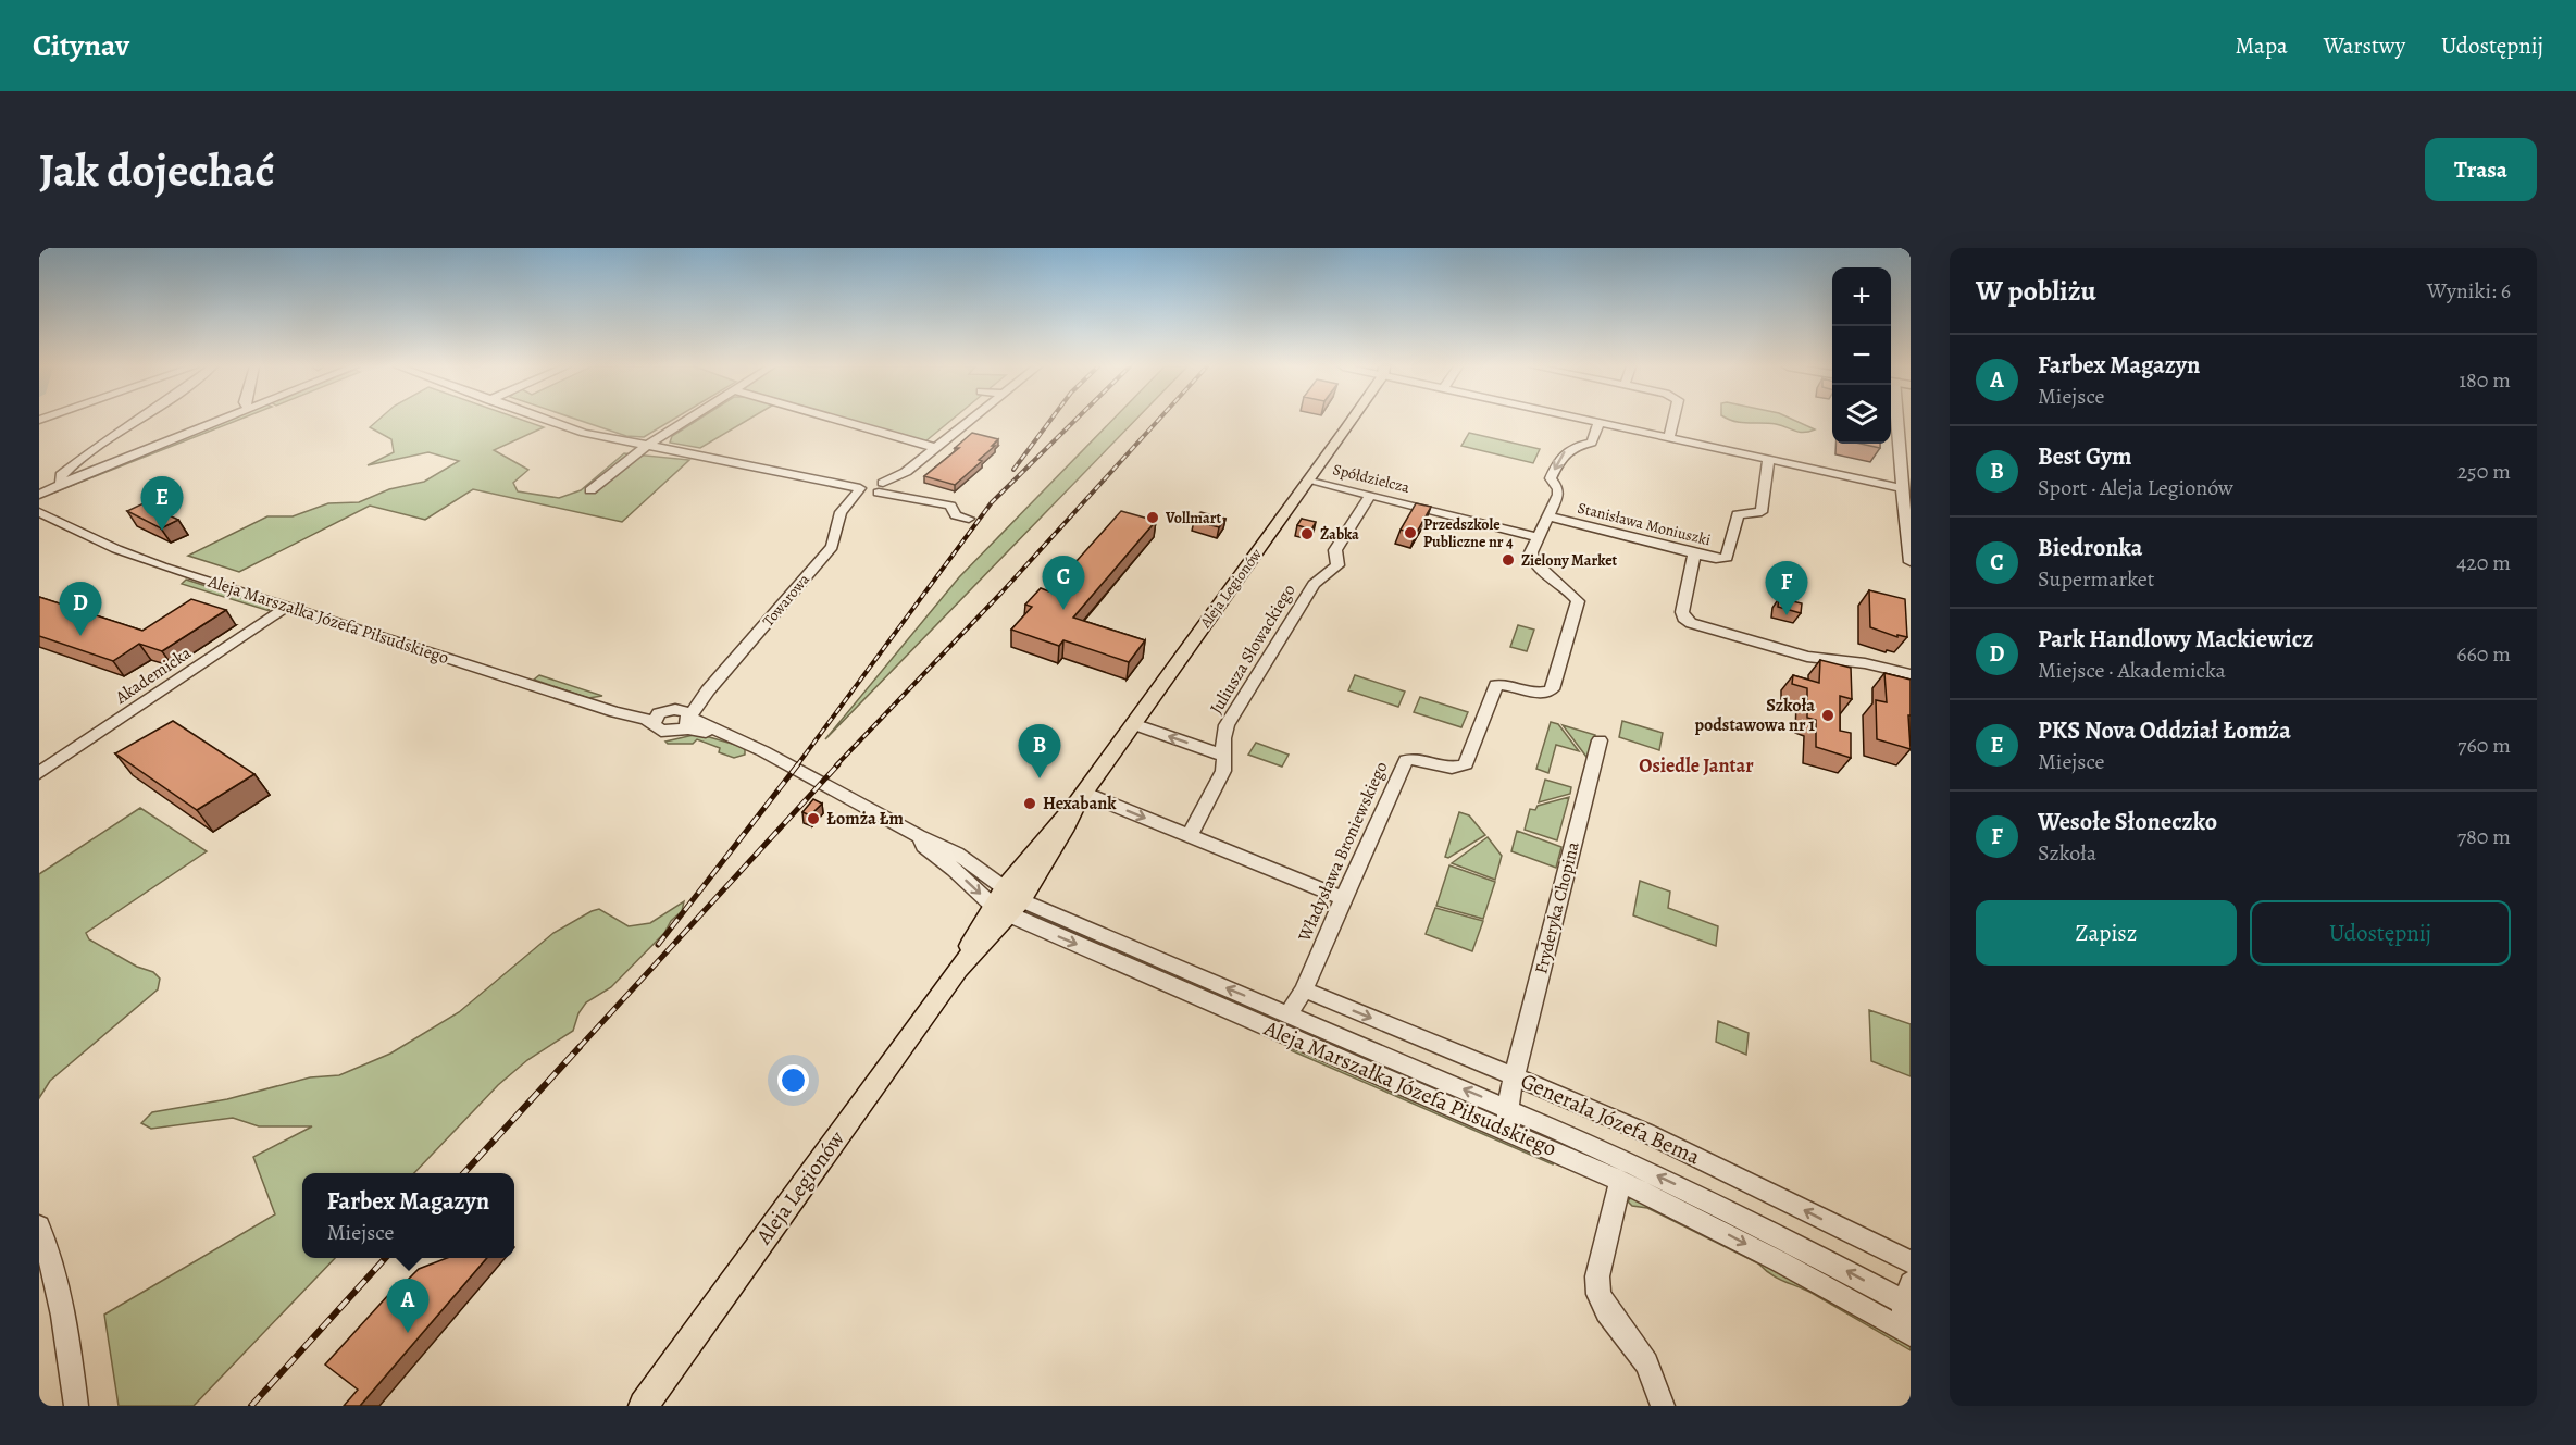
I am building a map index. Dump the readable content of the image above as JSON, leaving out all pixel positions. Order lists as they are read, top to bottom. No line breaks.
{"streets":{"main road":["Aleja Legionów"],"street":["Spółdzielcza","Stanisława Moniuszki","Towarowa","Aleja Marszałka Józefa Piłsudskiego","Juliusza Słowackiego","Akademicka","Władysława Broniewskiego","Fryderyka Chopina","Generała Józefa Bema"]},"crossings":[["Spółdzielcza","Aleja Legionów"],["Spółdzielcza","Juliusza Słowackiego"],["Spółdzielcza","Władysława Broniewskiego"],["Stanisława Moniuszki","Władysława Broniewskiego"],["Aleja Legionów","Aleja Marszałka Józefa Piłsudskiego"],["Towarowa","Aleja Marszałka Józefa Piłsudskiego"],["Aleja Marszałka Józefa Piłsudskiego","Akademicka"],["Aleja Marszałka Józefa Piłsudskiego","Władysława Broniewskiego"],["Aleja Marszałka Józefa Piłsudskiego","Fryderyka Chopina"],["Władysława Broniewskiego","Generała Józefa Bema"],["Fryderyka Chopina","Generała Józefa Bema"]],"districts":["Osiedle Jantar"],"places":["Vollmart","Przedszkole Publiczne nr 4","Żabka","Zielony Market","Szkoła podstawowa nr 1","Hexabank","Łomża Łm"],"page":{"header":"Citynav","nav":["Mapa","Warstwy","Udostępnij"],"buttons":["Trasa",["Zapisz","Udostępnij"]],"title":"Jak dojechać","heading":["W pobliżu","Wyniki: 6"],"map_buttons":["+","−"],"list":[{"mark":"A","name":"Farbex Magazyn","note":"Miejsce","value":"180 m"},{"mark":"B","name":"Best Gym","note":"Sport · Aleja Legionów","value":"250 m"},{"mark":"C","name":"Biedronka","note":"Supermarket","value":"420 m"},{"mark":"D","name":"Park Handlowy Mackiewicz","note":"Miejsce · Akademicka","value":"660 m"},{"mark":"E","name":"PKS Nova Oddział Łomża","note":"Miejsce","value":"760 m"},{"mark":"F","name":"Wesołe Słoneczko","note":"Szkoła","value":"780 m"}],"pins":["E","C","F","D","B","A"],"popup":["Farbex Magazyn","Miejsce"]}}
